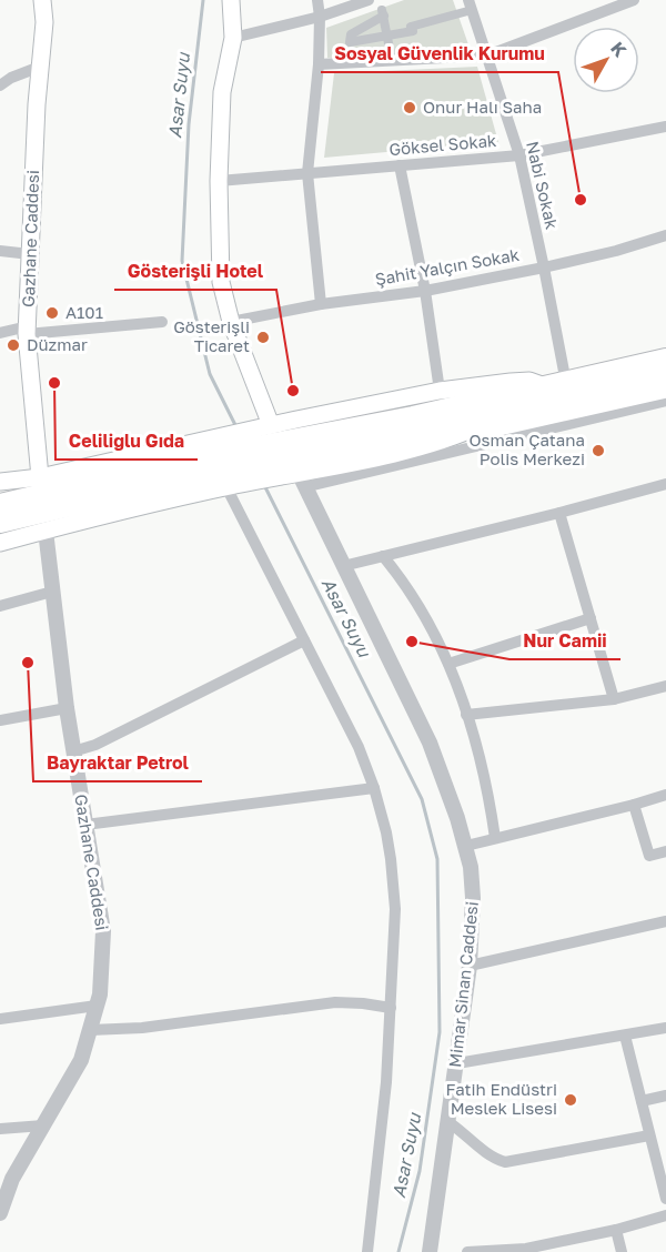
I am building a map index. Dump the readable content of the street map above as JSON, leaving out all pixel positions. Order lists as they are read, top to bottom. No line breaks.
{"streets":{"main road":["Gazhane Caddesi","Mimar Sinan Caddesi"],"street":["Göksel Sokak","Nabi Sokak","Şahit Yalçın Sokak"]},"crossings":[["Göksel Sokak","Nabi Sokak"],["Göksel Sokak","Mimar Sinan Caddesi"],["Nabi Sokak","Şahit Yalçın Sokak"],["Şahit Yalçın Sokak","Mimar Sinan Caddesi"]],"water":["Asar Suyu"],"places":["Onur Halı Saha","Sosyal Güvenlik Kurumu","A101","Gösterişli Ticaret","Düzmar","Celiliglu Gıda","Gösterişli Hotel","Osman Çatana Polis Merkezi","Nur Camii","Bayraktar Petrol","Fatih Endüstri Meslek Lisesi"],"north":"top right"}
